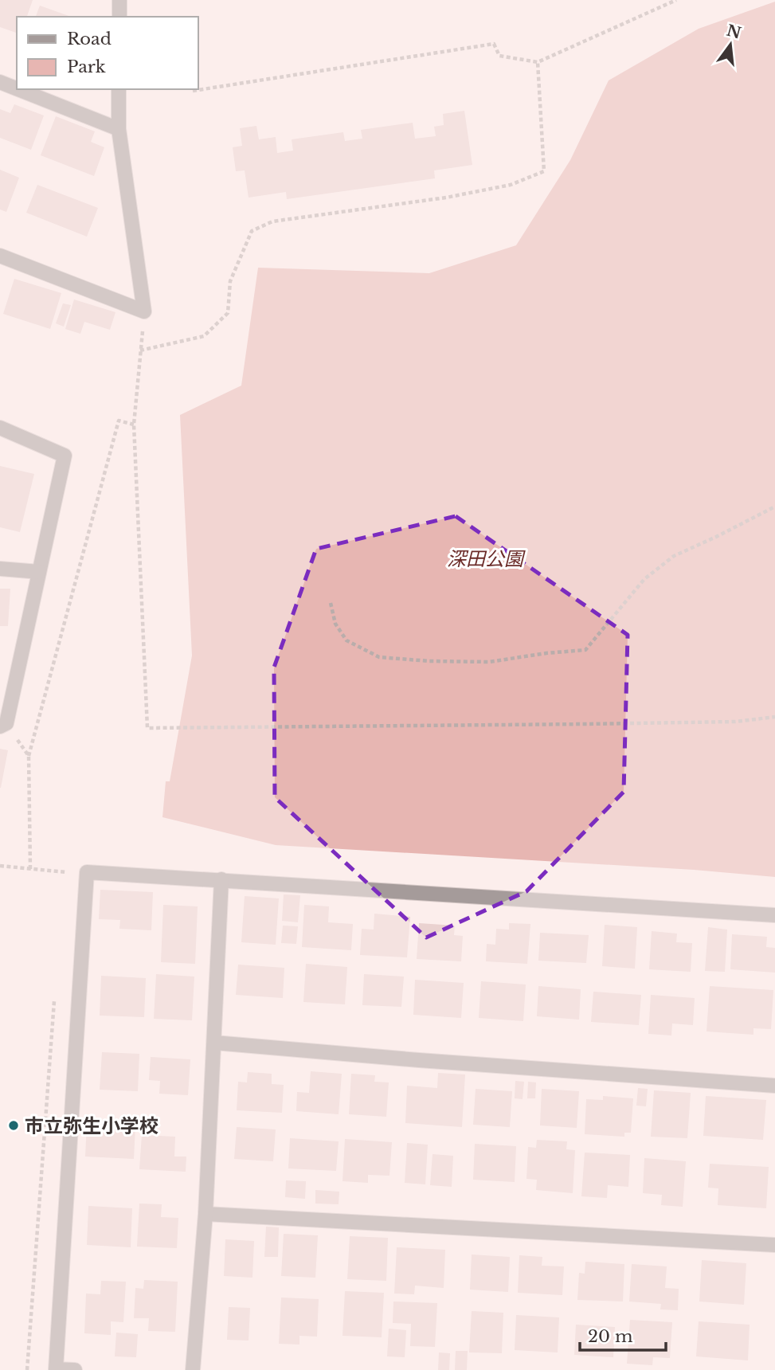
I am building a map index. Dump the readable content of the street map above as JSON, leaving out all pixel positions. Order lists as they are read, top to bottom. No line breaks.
{"parks":["深田公園"],"places":["市立弥生小学校"],"legend":["Road","Park"],"scale_bar":"20 m","north":"top"}
